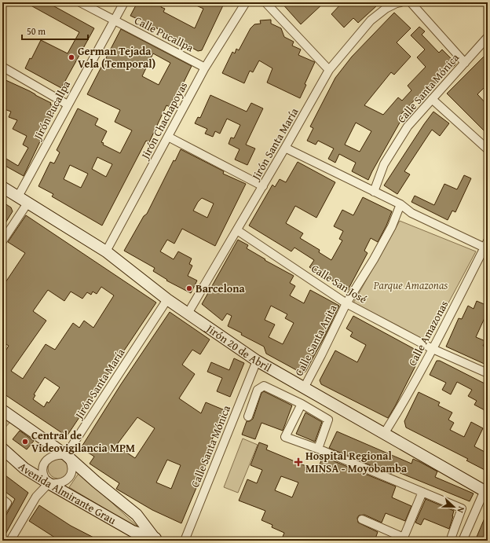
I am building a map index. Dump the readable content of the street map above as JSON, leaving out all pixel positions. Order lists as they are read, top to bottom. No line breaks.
{"streets":{"main road":["Jirón 20 de Abril","Avenida Almirante Grau"],"street":["Calle Pucallpa","Calle Santa Mónica","Jirón Pucallpa","Jirón Chachapoyas","Jirón Santa María","Calle San José","Calle Amazonas","Calle Santa Anita"]},"crossings":[["Calle Pucallpa","Jirón Pucallpa"],["Calle Pucallpa","Jirón Chachapoyas"],["Calle Santa Mónica","Jirón 20 de Abril"],["Jirón Pucallpa","Jirón 20 de Abril"],["Jirón Chachapoyas","Jirón 20 de Abril"],["Jirón Santa María","Calle San José"],["Jirón Santa María","Jirón 20 de Abril"],["Jirón Santa María","Avenida Almirante Grau"],["Calle San José","Calle Amazonas"],["Calle San José","Calle Santa Anita"],["Calle Amazonas","Jirón 20 de Abril"],["Calle Santa Anita","Jirón 20 de Abril"]],"parks":["Parque Amazonas"],"places":{"other":["German Tejada Vela (Temporal)","Barcelona","Central de Videovigilancia MPM"],"health":["Hospital Regional MINSA - Moyobamba"]},"scale_bar":"50 m","north":"right"}
